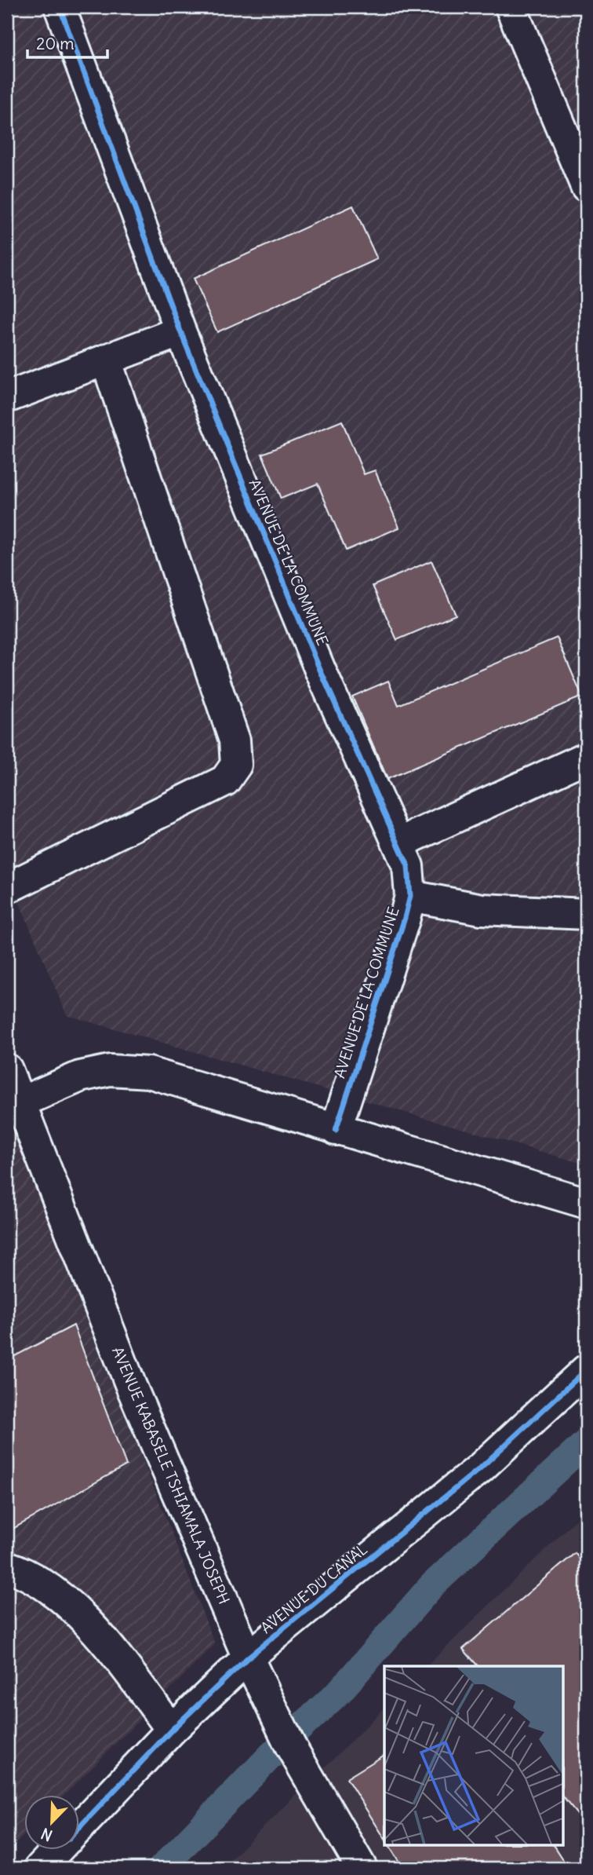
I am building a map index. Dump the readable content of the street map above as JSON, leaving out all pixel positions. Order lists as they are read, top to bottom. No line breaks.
{"streets":{"street":["AVENUE DE LA COMMUNE","AVENUE KABASELE TSHIAMALA JOSEPH","AVENUE DU CANAL"]},"crossings":[["AVENUE KABASELE TSHIAMALA JOSEPH","AVENUE DU CANAL"]],"scale_bar":"20 m","north":"bottom left"}
